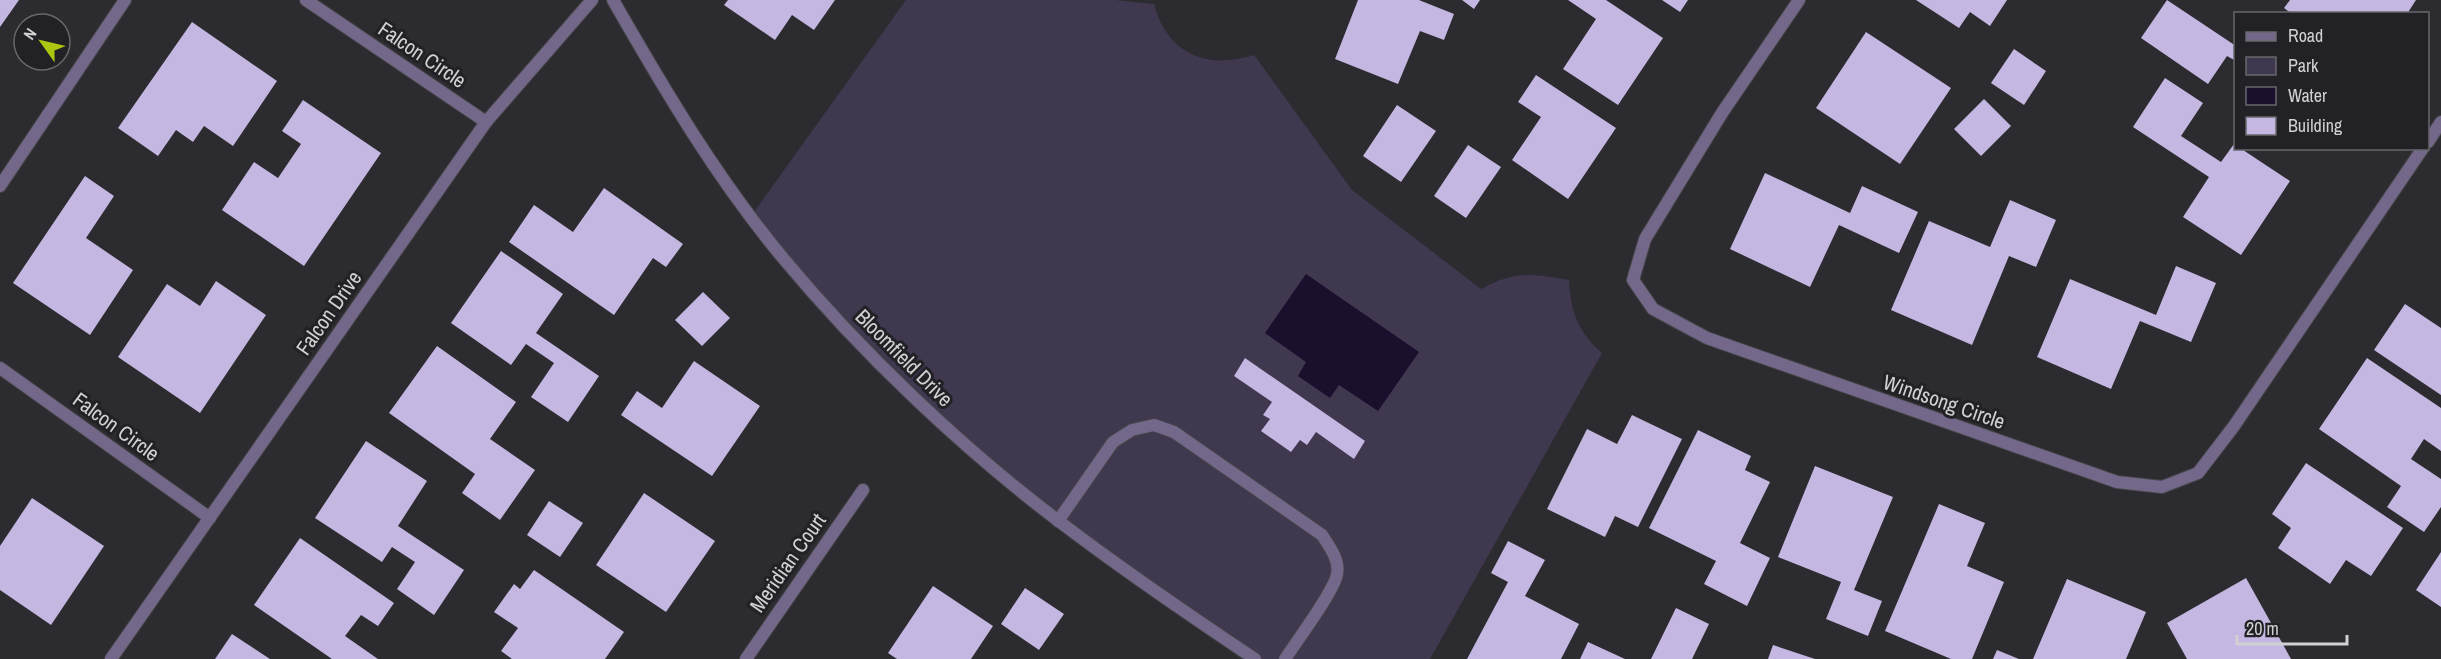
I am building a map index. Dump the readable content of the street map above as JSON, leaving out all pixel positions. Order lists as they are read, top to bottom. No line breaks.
{"streets":{"street":["Falcon Circle","Falcon Drive","Bloomfield Drive","Windsong Circle","Meridian Court"]},"crossings":[["Falcon Circle","Falcon Drive"]],"legend":["Road","Park","Water","Building"],"scale_bar":"20 m","north":"top left"}
